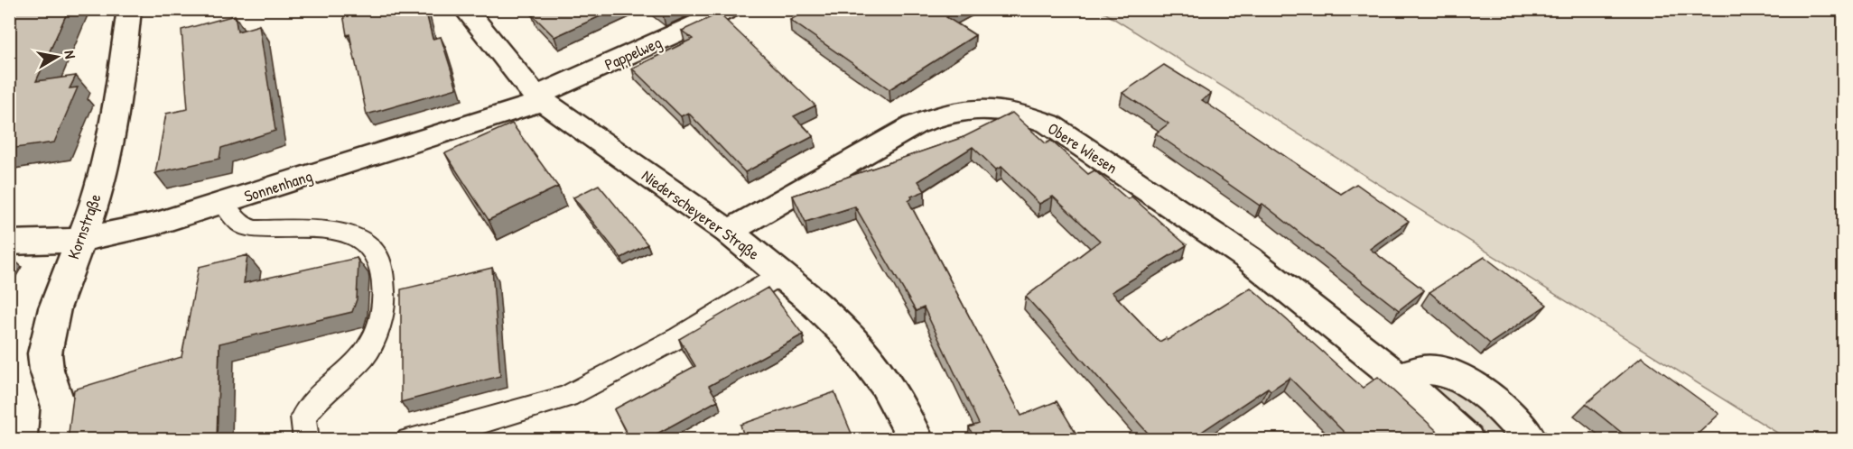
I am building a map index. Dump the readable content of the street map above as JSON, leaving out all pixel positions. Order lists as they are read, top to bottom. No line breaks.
{"streets":{"street":["Pappelweg","Obere Wiesen","Sonnenhang","Niederscheyerer Straße","Kornstraße"]},"crossings":[["Pappelweg","Sonnenhang"],["Pappelweg","Niederscheyerer Straße"],["Obere Wiesen","Niederscheyerer Straße"],["Sonnenhang","Niederscheyerer Straße"],["Sonnenhang","Kornstraße"]],"north":"right"}
